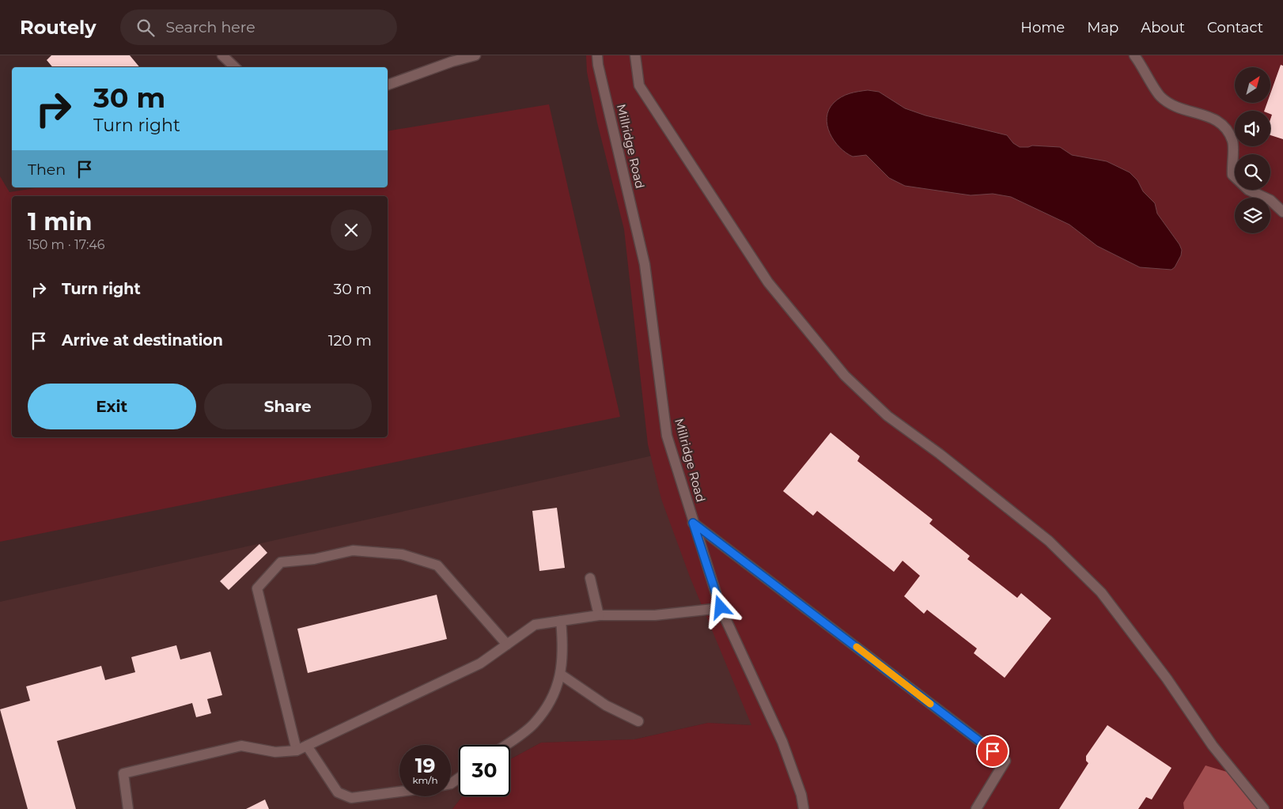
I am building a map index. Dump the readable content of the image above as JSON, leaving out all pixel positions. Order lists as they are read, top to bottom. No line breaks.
{"streets":{"street":["Millridge Road"]},"north":"top right","page":{"header":"Routely","search":"Search here","nav":["Home","Map","About","Contact"],"turn":["30 m","Turn right"],"then":"Then","heading":["1 min","150 m · 17:46"],"list":[{"name":"Turn right","value":"30 m"},{"name":"Arrive at destination","value":"120 m"}],"buttons":["Exit","Share"],"speed":"19 km/h","limit":"30"}}
